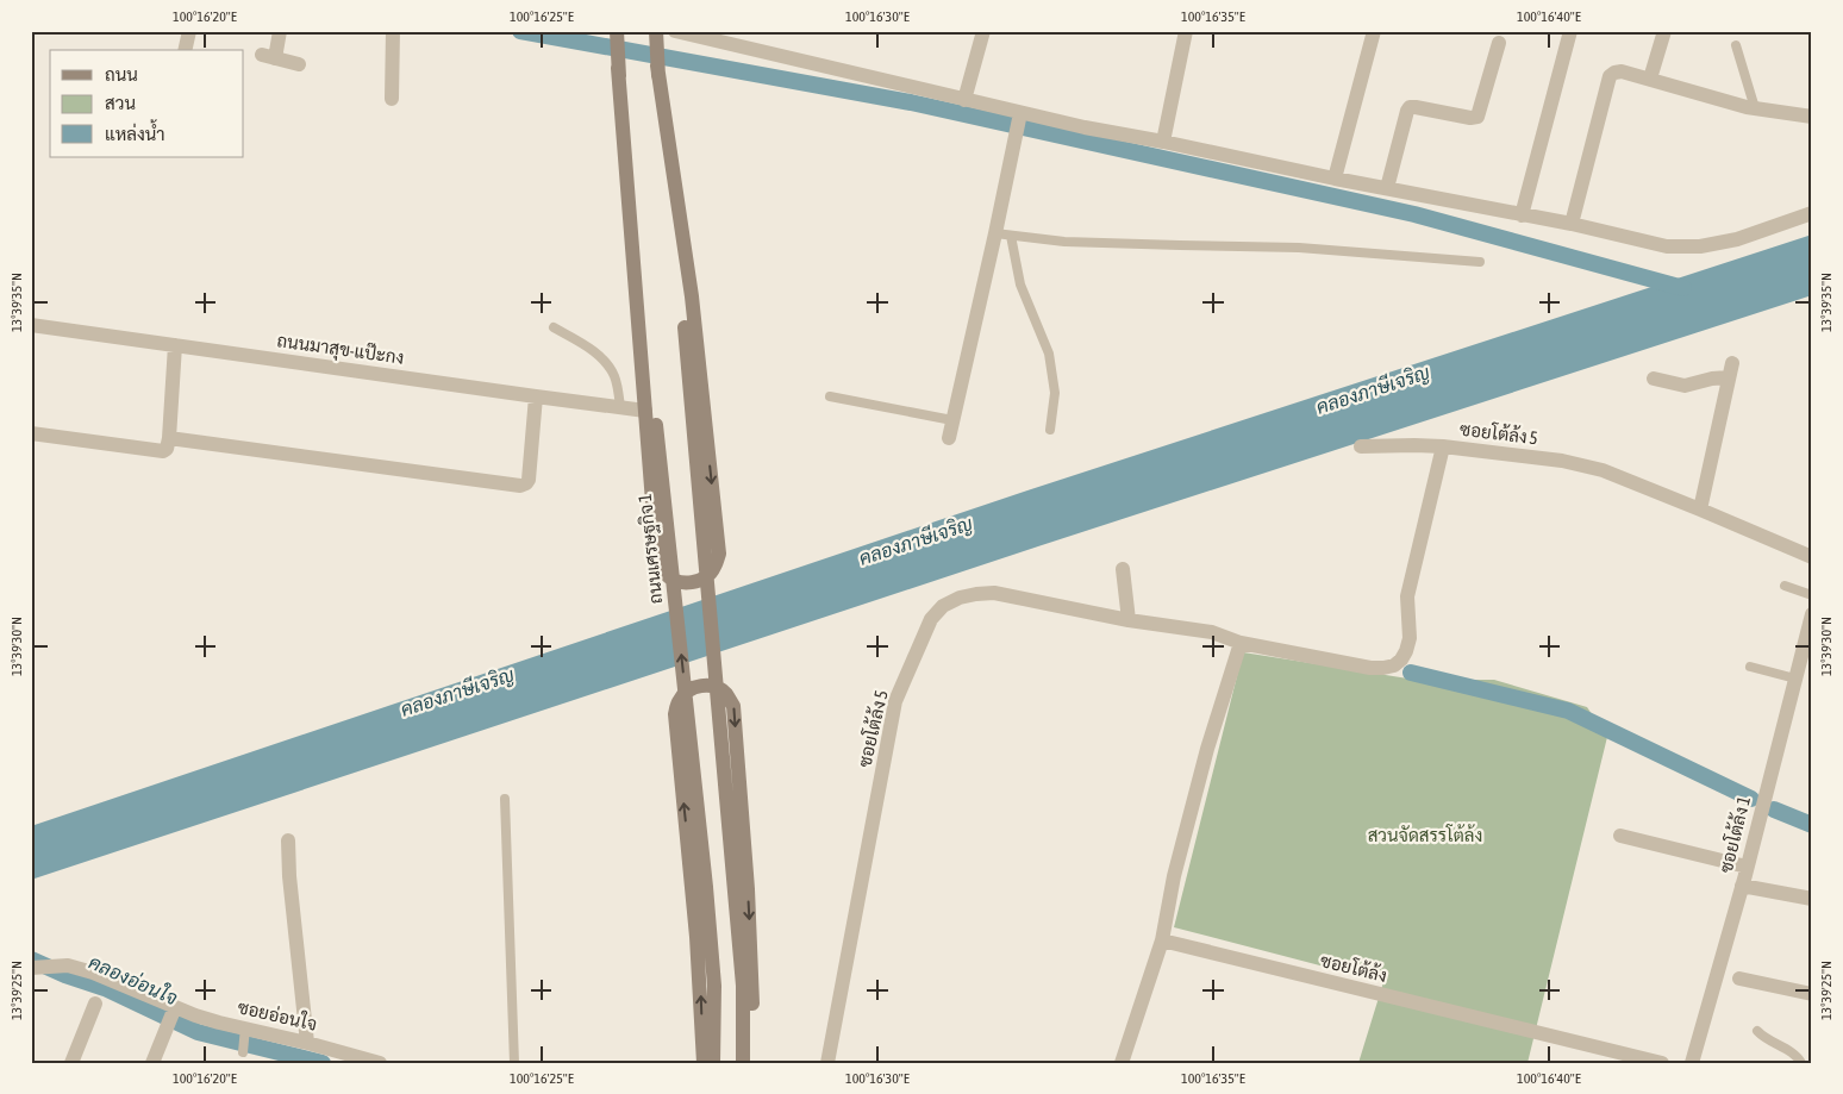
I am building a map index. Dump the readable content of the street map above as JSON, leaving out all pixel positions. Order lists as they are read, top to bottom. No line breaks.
{"streets":{"main road":["ถนนเศรษฐกิจ 1"],"street":["ถนนมาสุข-แป๊ะกง","ซอยโต้ล้ง 5","ซอยโต้ล้ง 1","ซอยโต้ล้ง","ซอยอ่อนใจ"]},"water":["คลองภาษีเจริญ","คลองอ่อนใจ"],"parks":["สวนจัดสรรโต้ล้ง"],"legend":["ถนน","สวน","แหล่งน้ำ"],"coordinates":["100°16'20\"E","100°16'25\"E","100°16'30\"E","100°16'35\"E","100°16'40\"E","13°39'35\"N","13°39'30\"N","13°39'25\"N"]}
